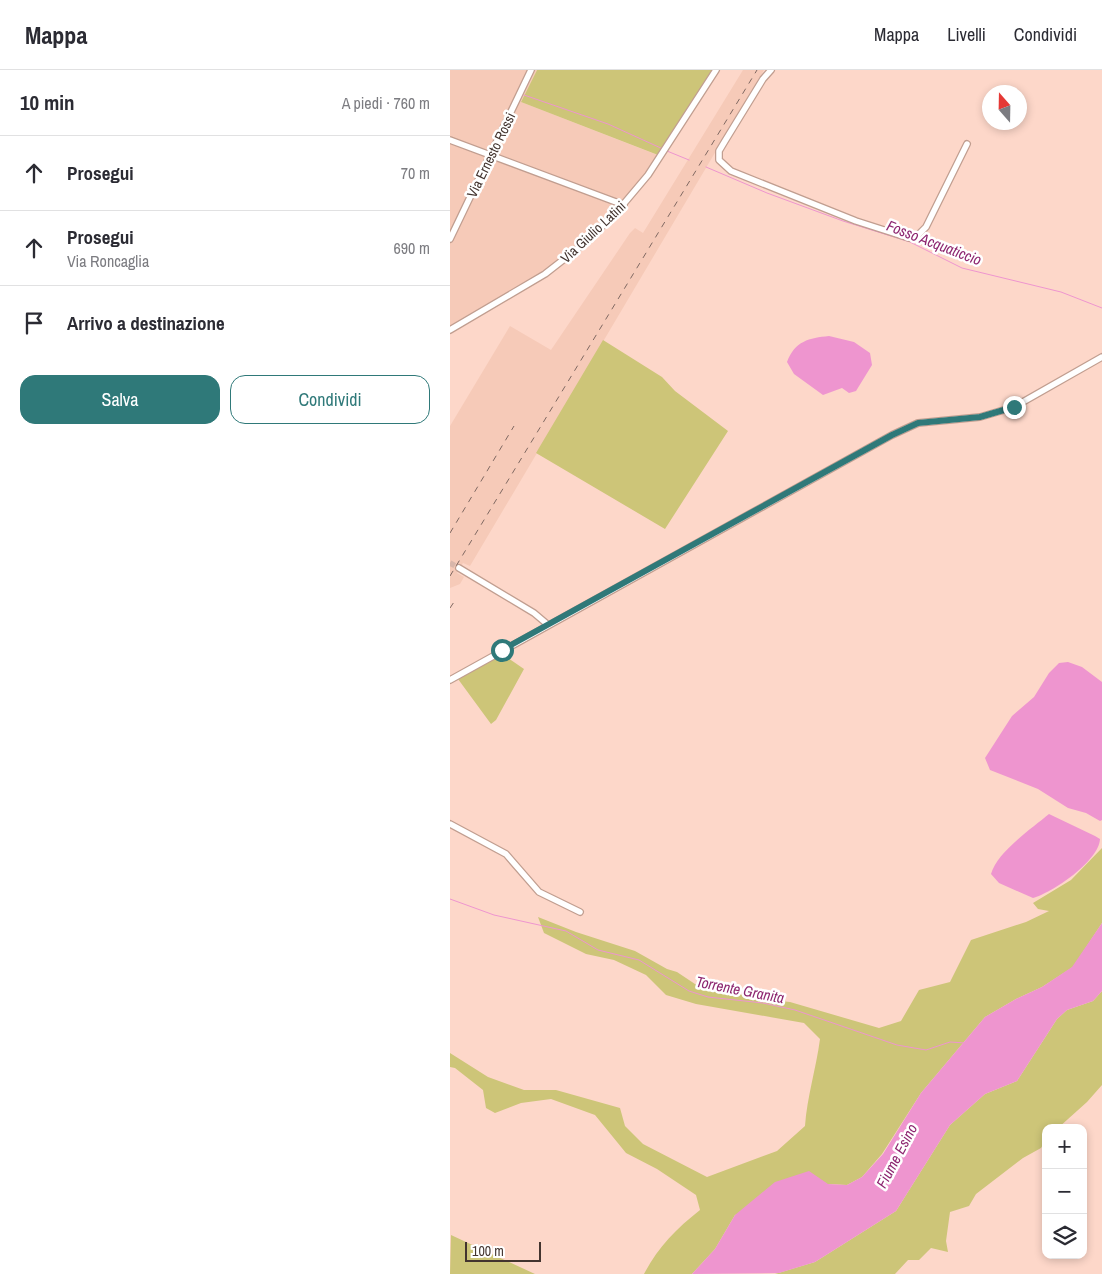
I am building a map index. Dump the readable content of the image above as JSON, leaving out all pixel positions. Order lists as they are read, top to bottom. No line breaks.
{"streets":{"street":["Via Ernesto Rossi","Via Giulio Latini"]},"water":["Fosso Acquaticcio","Torrente Granita","Fiume Esino"],"scale_bar":"100 m","north":"top","page":{"header":"Mappa","nav":["Mappa","Livelli","Condividi"],"heading":["10 min","A piedi · 760 m"],"list":[["Prosegui","70 m"],["Prosegui","Via Roncaglia","690 m"],"Arrivo a destinazione"],"buttons":["Salva","Condividi"],"map_buttons":["+","−"],"scale":"100 m"}}
